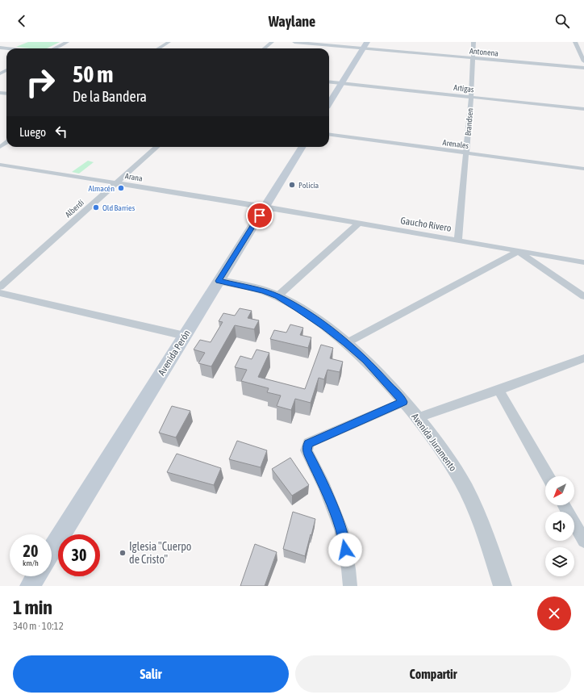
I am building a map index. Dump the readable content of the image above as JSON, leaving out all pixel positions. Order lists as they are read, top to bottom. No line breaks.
{"streets":{"main road":["Avenida Perón"],"street":["Antonena","Artigas","Brandsen","Arenales","Arana","Alberdi","Gaucho Rivero","Avenida Juramento"]},"crossings":[["Antonena","Brandsen"],["Artigas","Brandsen"],["Brandsen","Arenales"],["Brandsen","Gaucho Rivero"],["Arana","Alberdi"],["Arana","Gaucho Rivero"],["Arana","Avenida Perón"],["Gaucho Rivero","Avenida Perón"],["Avenida Perón","Avenida Juramento"]],"places":["Policía","Almacén","Old Barries","Iglesia \"Cuerpo de Cristo\""],"north":"bottom left","page":{"header":"Waylane","turn":["50 m","De la Bandera"],"then":"Luego","speed":"20 km/h","limit":"30","heading":["1 min","340 m · 10:12"],"buttons":["Salir","Compartir"]}}
